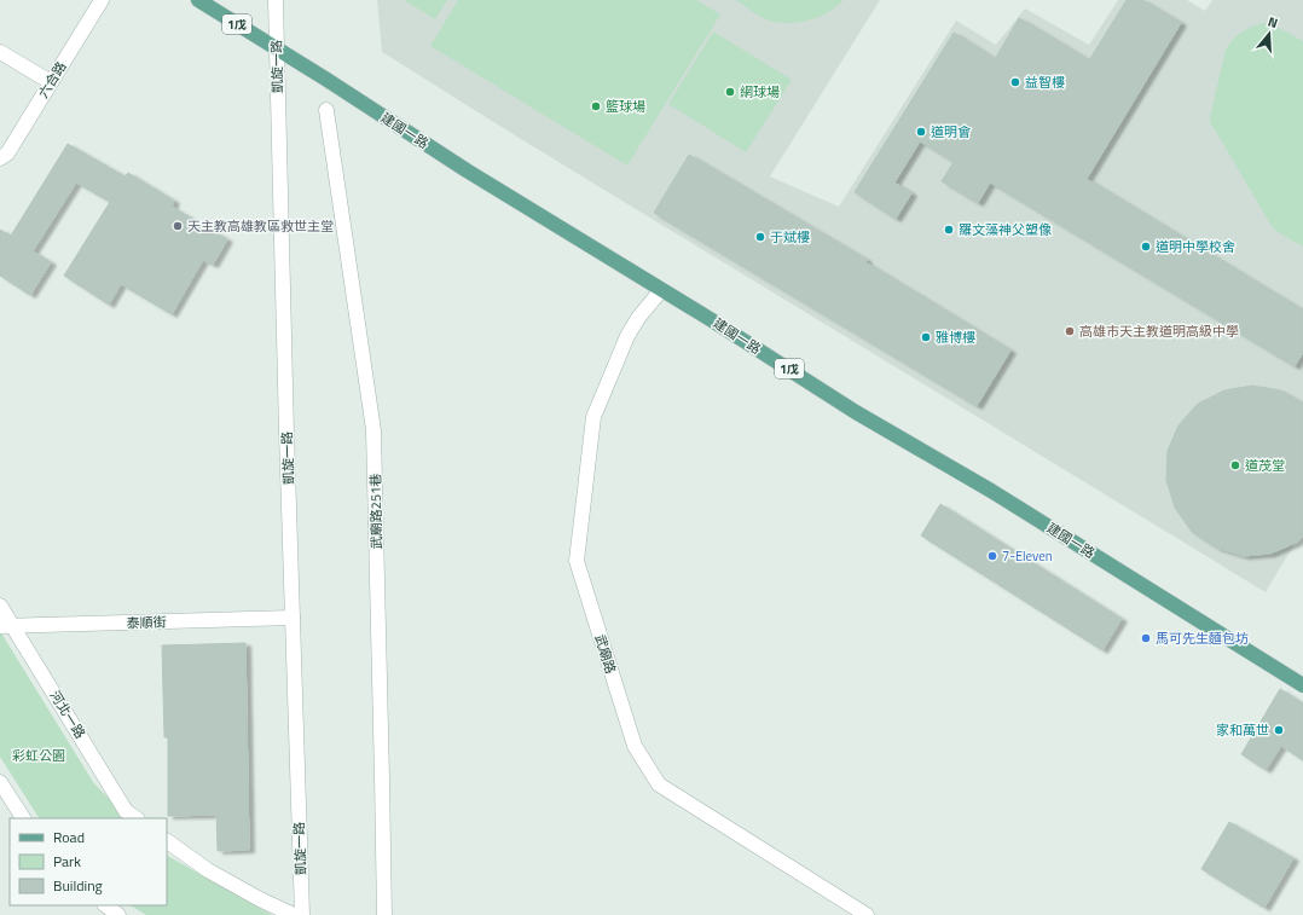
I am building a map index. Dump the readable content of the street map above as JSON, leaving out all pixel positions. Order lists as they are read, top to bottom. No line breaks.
{"streets":{"main road":["1戊","建國一路"],"street":["凱旋一路","六合路","武廟路251巷","泰順街","武廟路","河北一路"]},"crossings":[["凱旋一路","建國一路"],["凱旋一路","泰順街"],["建國一路","武廟路"],["泰順街","河北一路"]],"parks":["彩虹公園"],"places":["益智樓","網球場","籃球場","道明會","天主教高雄教區救世主堂","羅文藻神父塑像","于斌樓","道明中學校舍","高雄市天主教道明高級中學","雅博樓","道茂堂","7-Eleven","馬可先生麵包坊","家和萬世"],"legend":["Road","Park","Building"],"north":"top"}
